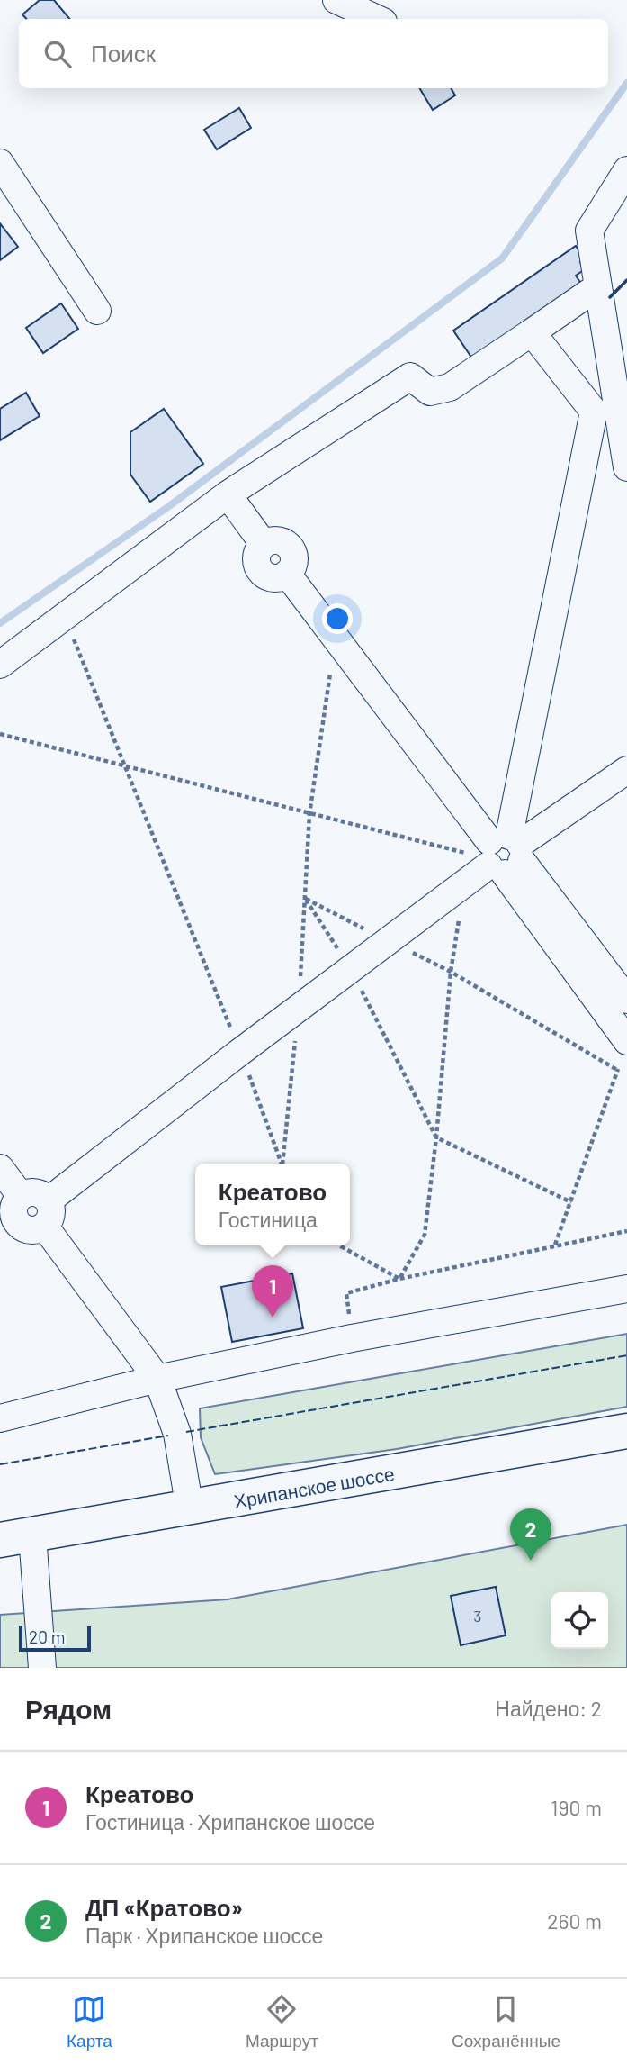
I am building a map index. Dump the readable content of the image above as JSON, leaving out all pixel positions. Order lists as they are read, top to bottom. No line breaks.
{"streets":{"main road":["Хрипанское шоссе"]},"house_numbers":["3"],"scale_bar":"20 m","page":{"search":"Поиск","popup":["Креатово","Гостиница"],"pins":["1","2"],"scale":"20 m","heading":["Рядом","Найдено: 2"],"list":[{"mark":"1","name":"Креатово","note":"Гостиница · Хрипанское шоссе","value":"190 m"},{"mark":"2","name":"ДП «Кратово»","note":"Парк · Хрипанское шоссе","value":"260 m"}],"nav":["Карта","Маршрут","Сохранённые"]}}
